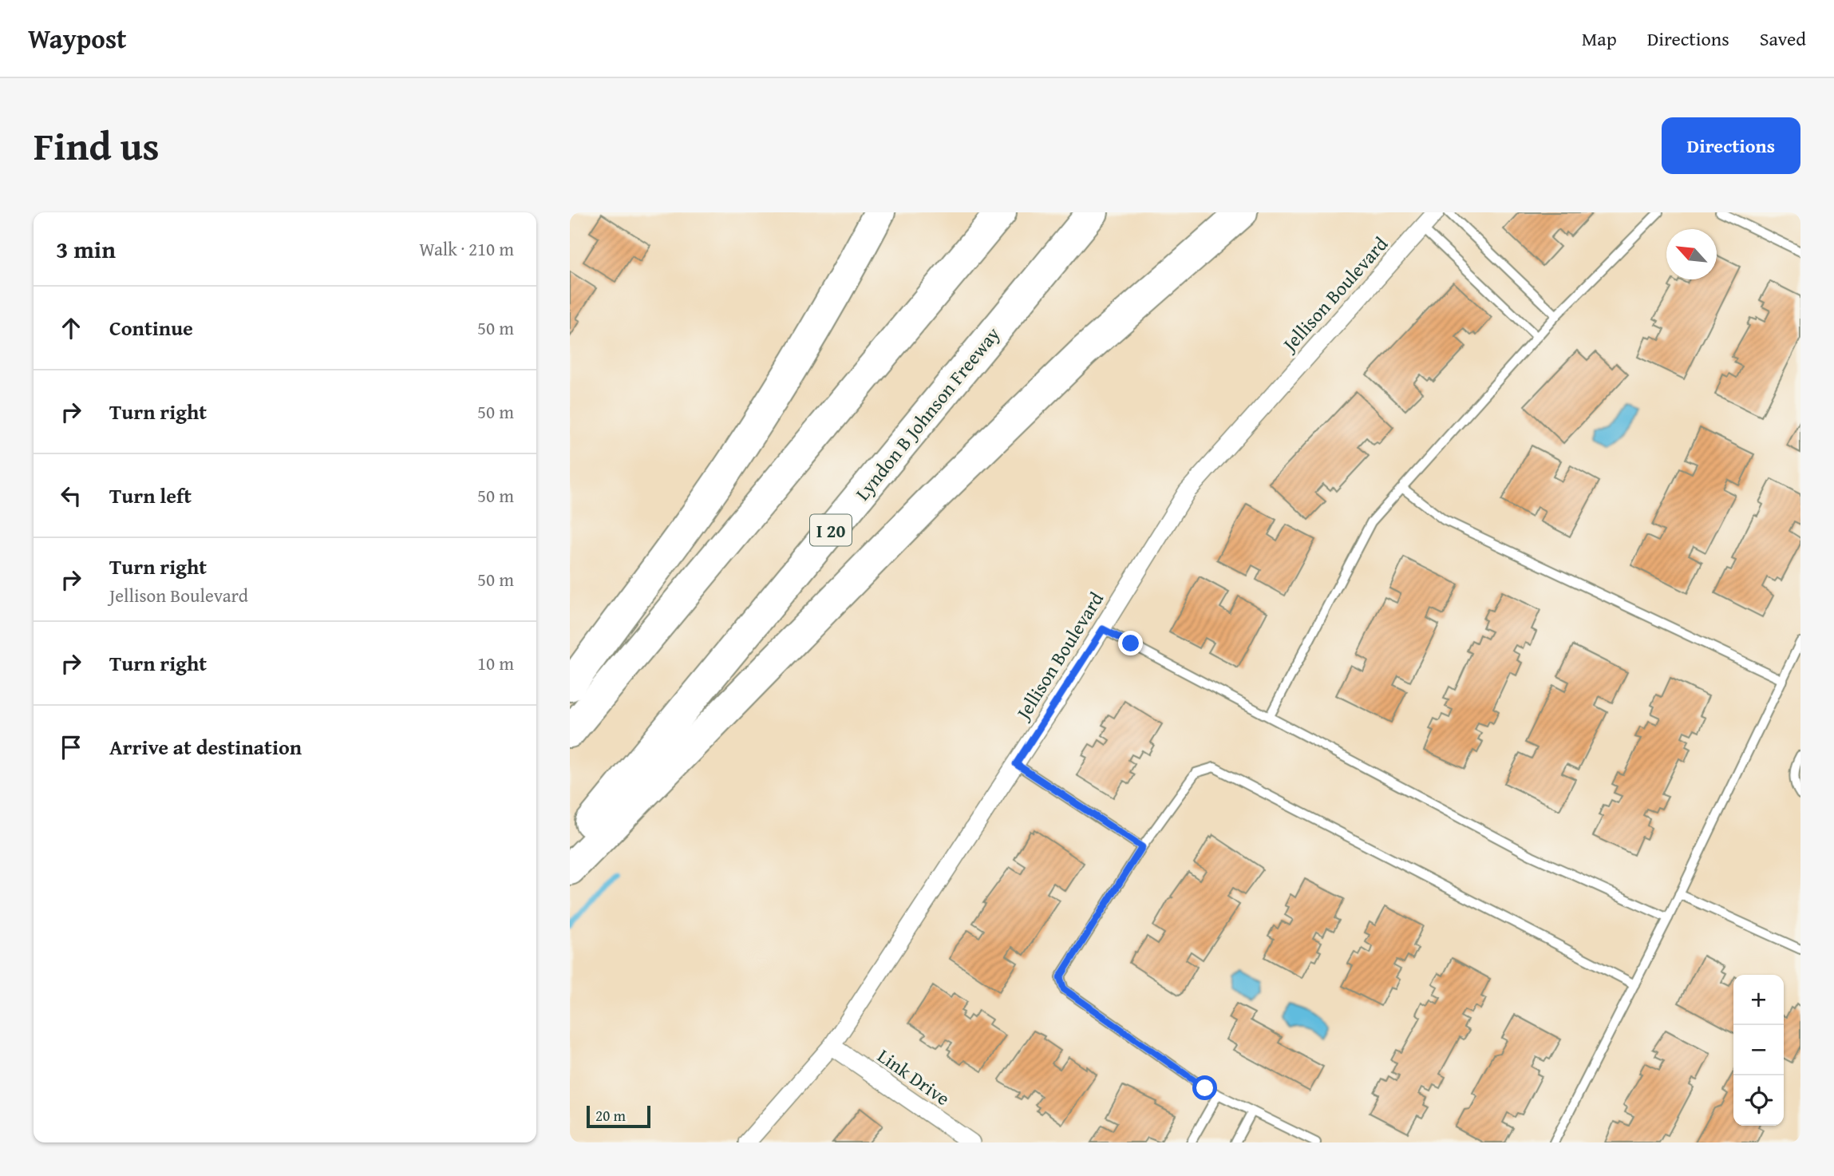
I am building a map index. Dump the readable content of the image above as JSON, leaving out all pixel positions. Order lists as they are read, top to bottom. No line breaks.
{"streets":{"highway":["Lyndon B Johnson Freeway","I 20"],"street":["Jellison Boulevard","Link Drive"]},"crossings":[["Jellison Boulevard","Link Drive"]],"scale_bar":"20 m","north":"top left","page":{"header":"Waypost","nav":["Map","Directions","Saved"],"title":"Find us","buttons":"Directions","heading":["3 min","Walk · 210 m"],"list":[["Continue","50 m"],["Turn right","50 m"],["Turn left","50 m"],["Turn right","Jellison Boulevard","50 m"],["Turn right","10 m"],"Arrive at destination"],"map_buttons":["+","−"],"scale":"20 m"}}
